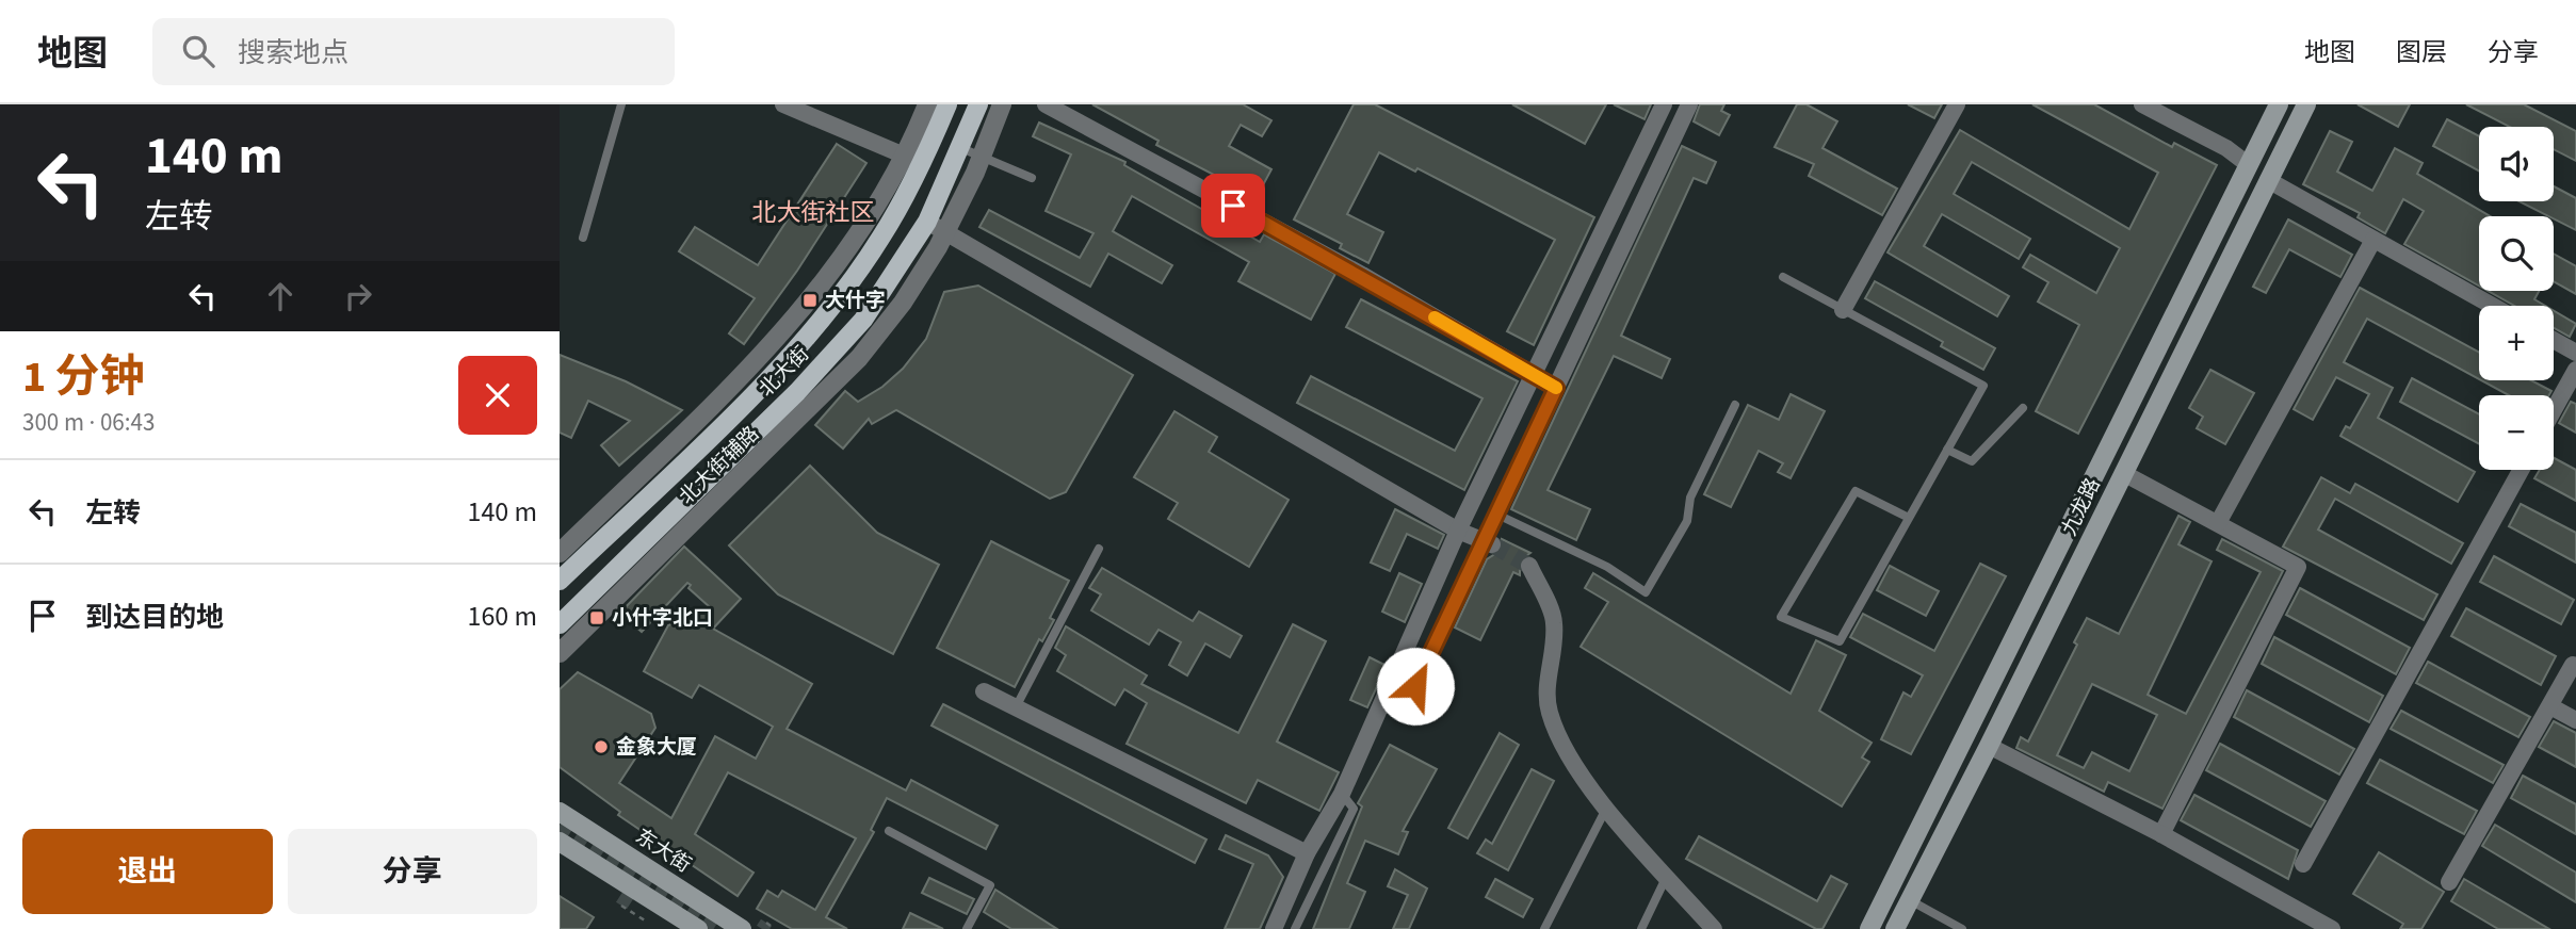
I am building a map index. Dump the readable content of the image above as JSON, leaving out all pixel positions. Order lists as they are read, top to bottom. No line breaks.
{"streets":{"main road":["北大街","九龙路","东大街"],"street":["北大街辅路"]},"districts":["北大街社区"],"places":{"transit":["大什字","小什字北口"],"other":["金象大厦"]},"page":{"header":"地图","search":"搜索地点","nav":["地图","图层","分享"],"turn":["140 m","左转"],"map_buttons":["+","−"],"heading":["1 分钟","300 m · 06:43"],"list":[{"name":"左转","value":"140 m"},{"name":"到达目的地","value":"160 m"}],"buttons":["退出","分享"]}}
